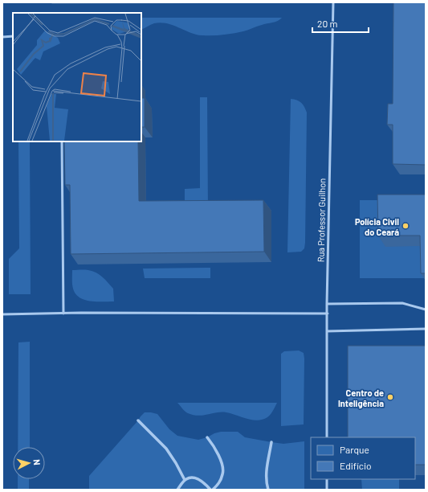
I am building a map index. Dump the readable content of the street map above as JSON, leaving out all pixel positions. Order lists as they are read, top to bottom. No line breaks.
{"streets":{"lane":["Rua Professor Guilhon"]},"places":["Polícia Civil do Ceará","Centro de Inteligência"],"legend":["Parque","Edifício"],"scale_bar":"20 m","north":"right"}
